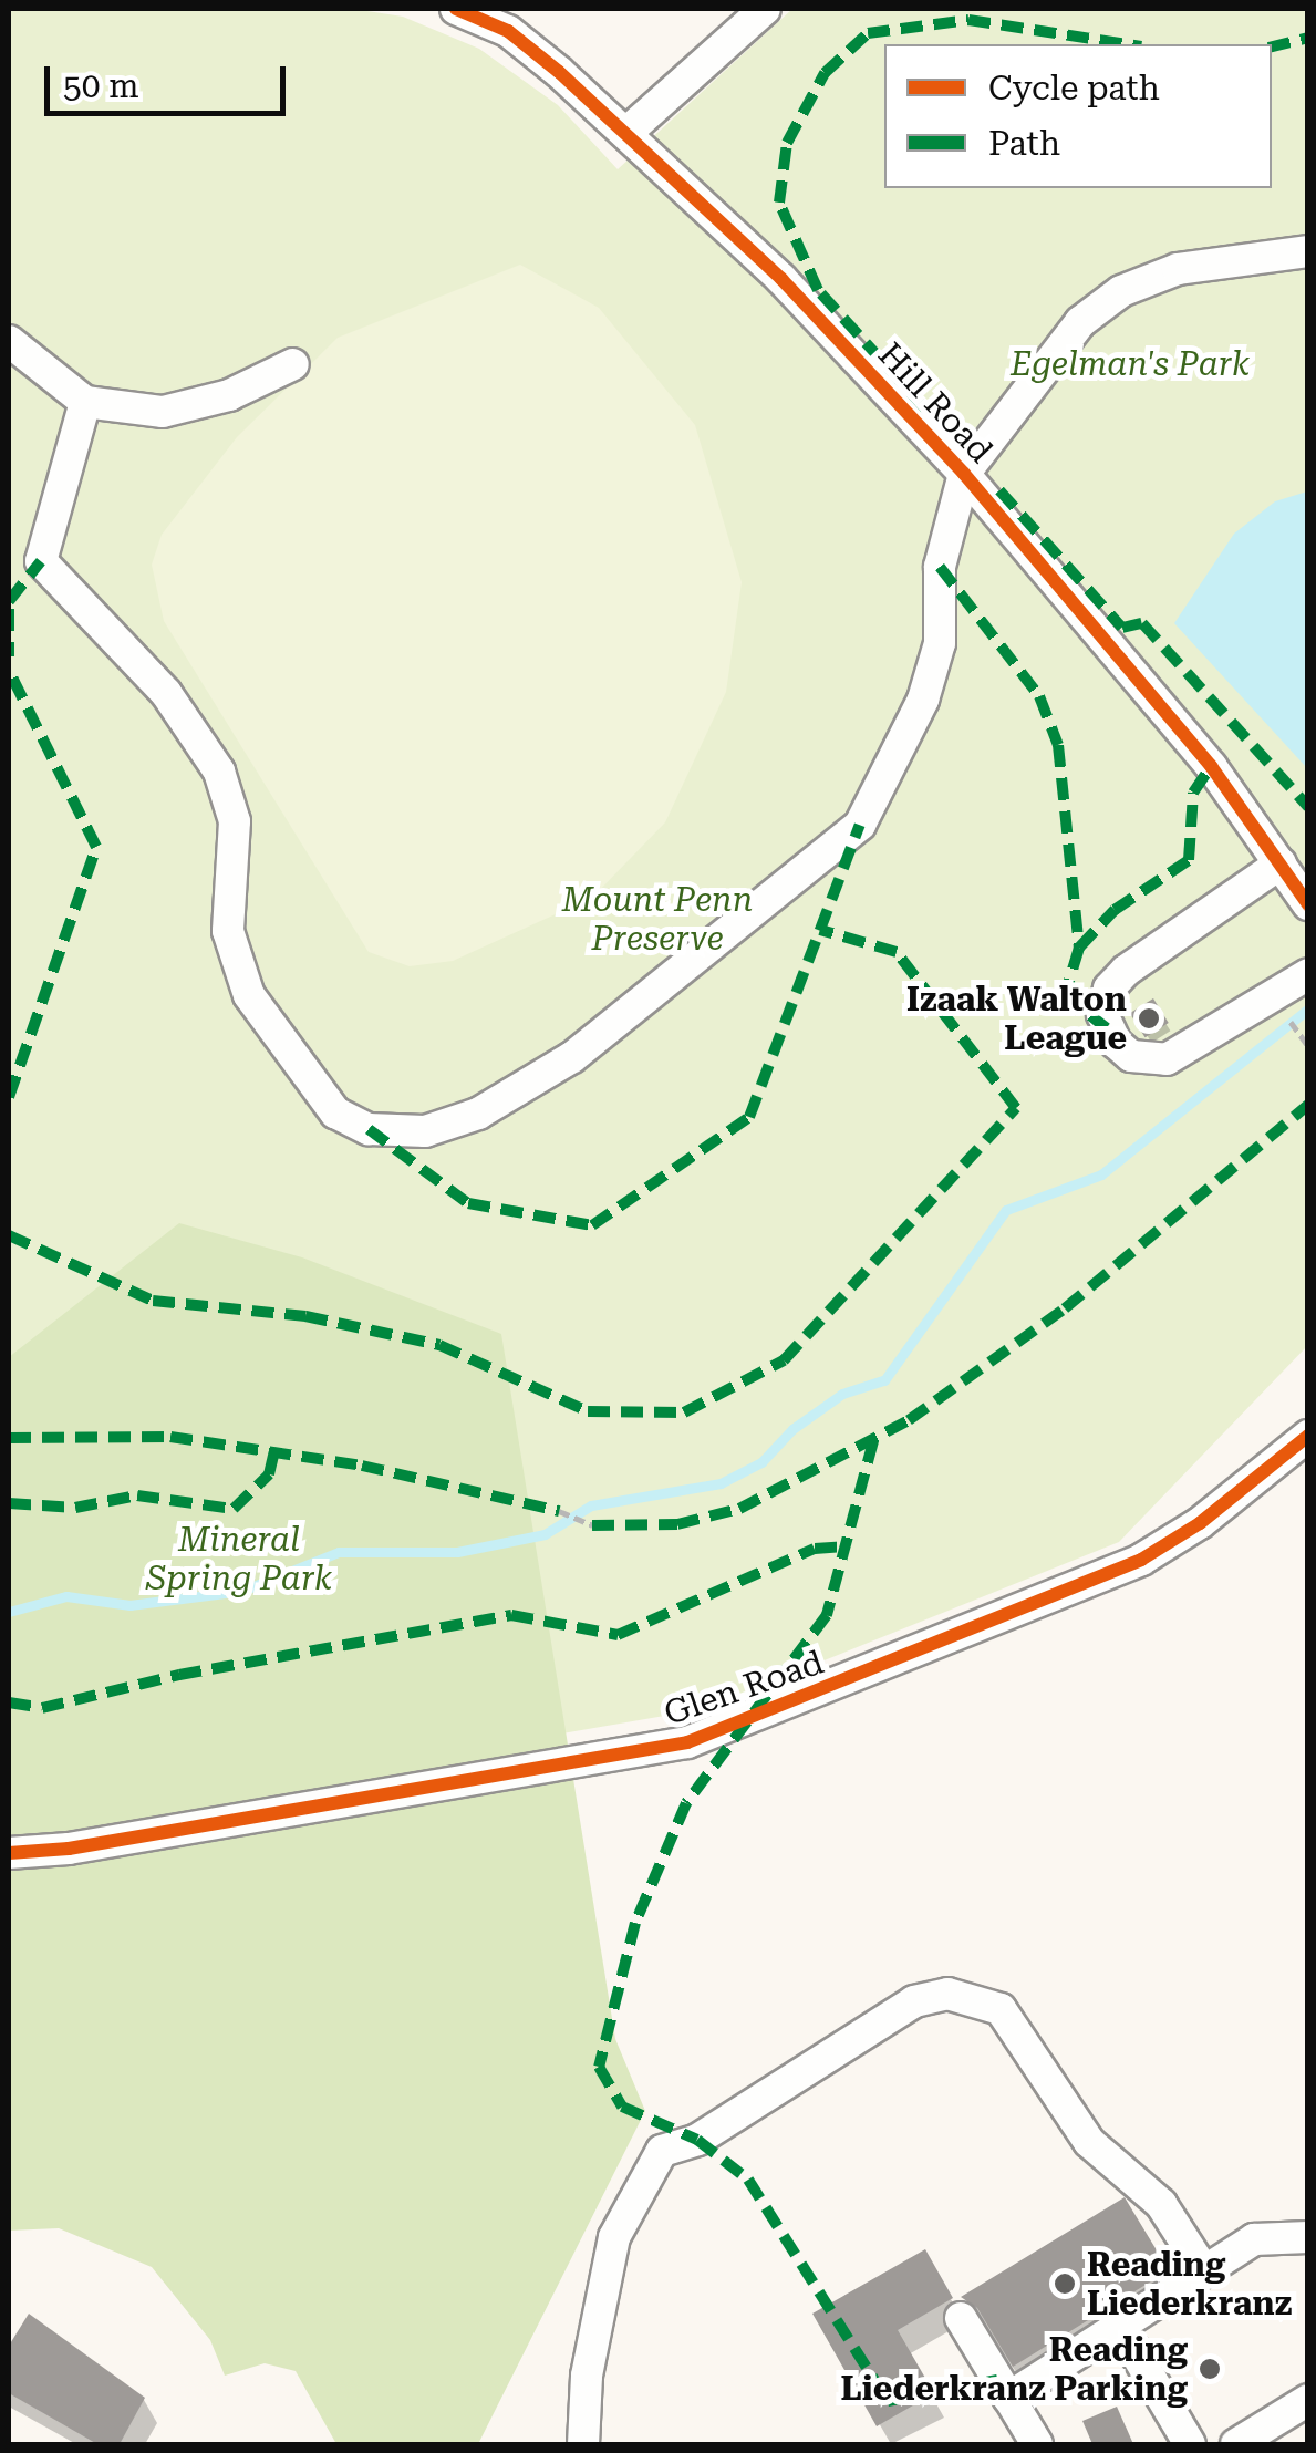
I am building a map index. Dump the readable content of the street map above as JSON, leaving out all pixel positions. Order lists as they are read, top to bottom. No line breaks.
{"streets":{"street":["Hill Road","Glen Road"]},"parks":["Egelman's Park","Mount Penn Preserve","Mineral Spring Park"],"places":["Izaak Walton League","Reading Liederkranz","Reading Liederkranz Parking"],"legend":["Cycle path","Path"],"scale_bar":"50 m"}
